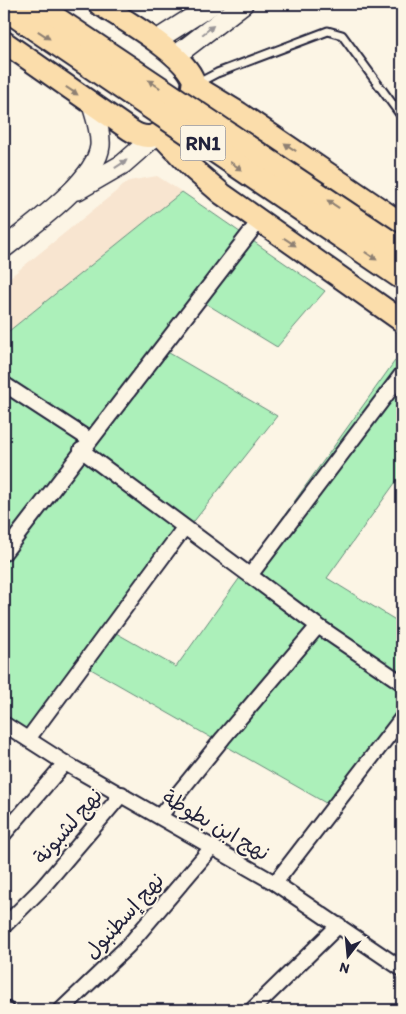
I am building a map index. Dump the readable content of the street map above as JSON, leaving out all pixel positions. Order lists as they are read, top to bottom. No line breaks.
{"streets":{"highway":["RN1"],"street":["نهج ابن بطوطة","نهج لشبونة","نهج إسطنبول"]},"crossings":[["نهج ابن بطوطة","نهج لشبونة"],["نهج ابن بطوطة","نهج إسطنبول"]],"north":"bottom"}
